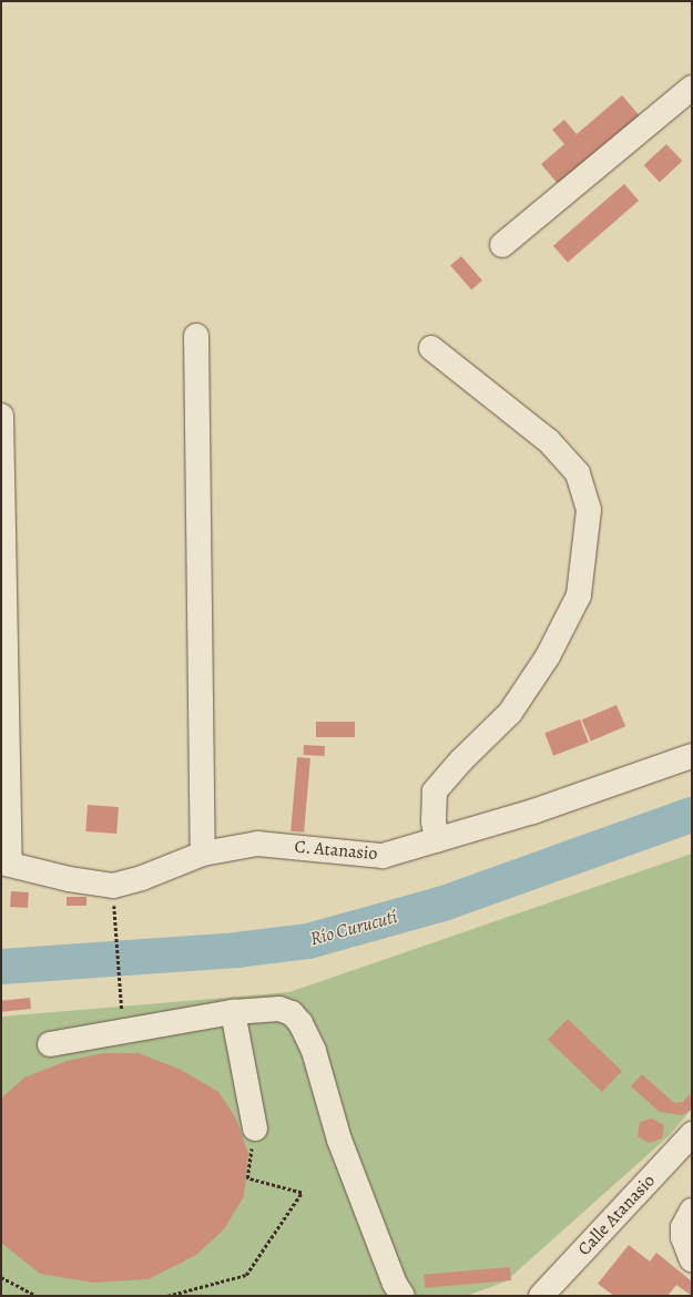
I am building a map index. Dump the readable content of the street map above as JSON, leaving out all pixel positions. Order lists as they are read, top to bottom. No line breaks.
{"streets":{"street":["C. Atanasio","Calle Atanasio"]},"water":["Río Curucutí"]}
